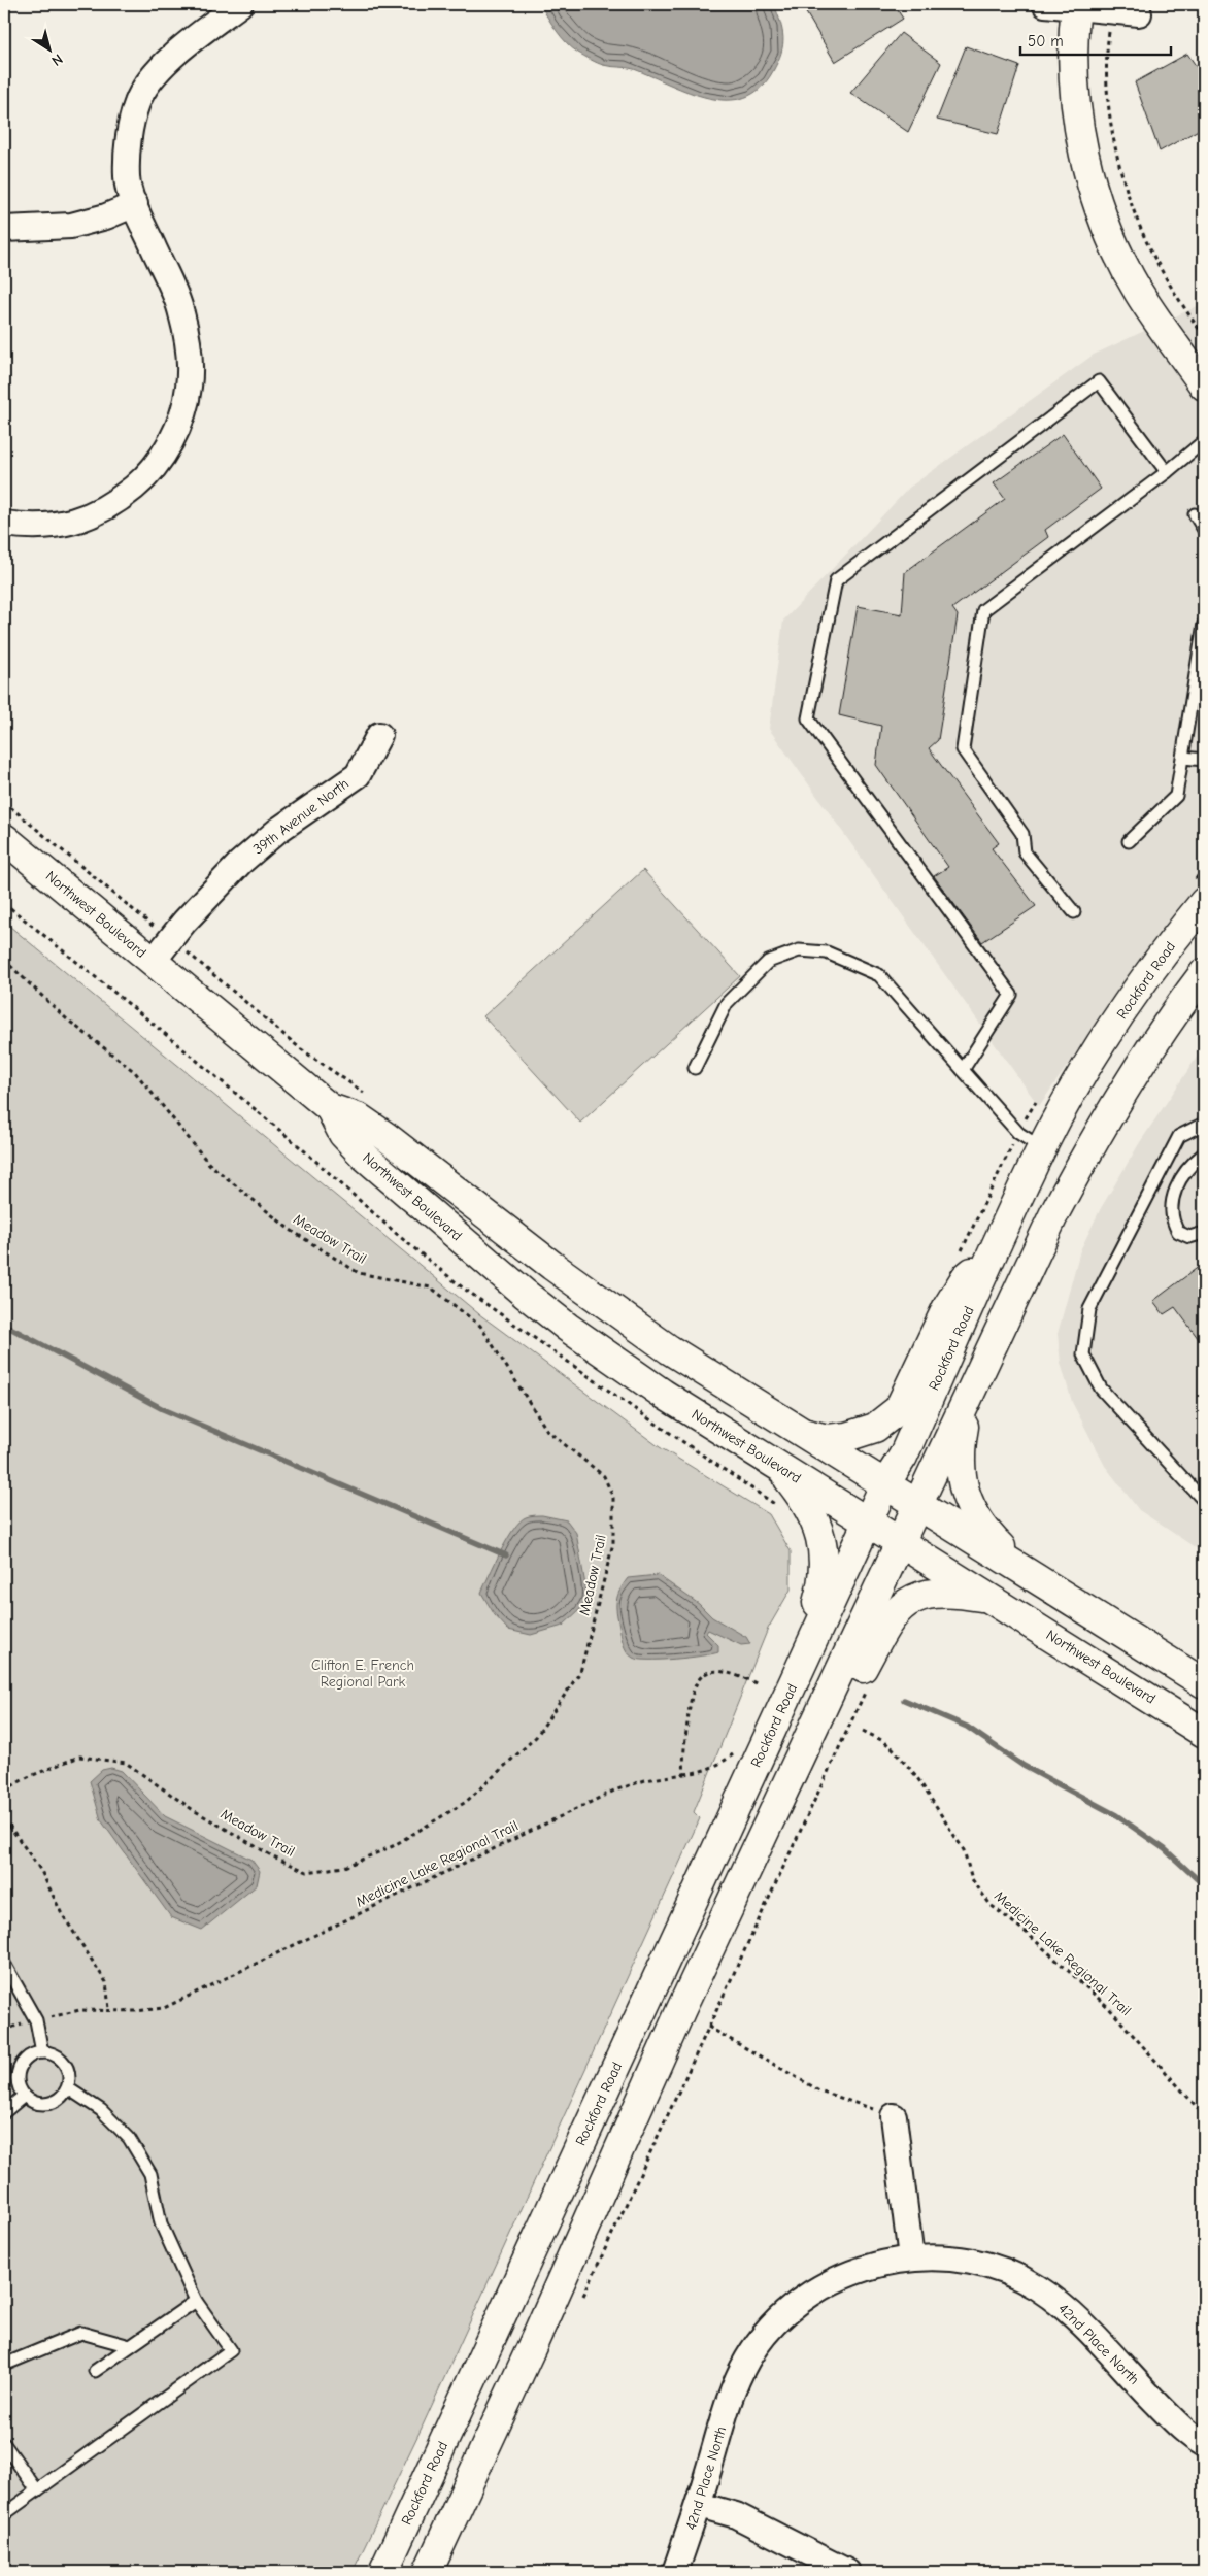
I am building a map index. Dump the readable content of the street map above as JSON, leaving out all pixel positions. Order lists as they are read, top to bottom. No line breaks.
{"streets":{"main road":["Northwest Boulevard","Rockford Road"],"street":["39th Avenue North","42nd Place North"],"path":["Meadow Trail","Medicine Lake Regional Trail"]},"crossings":[["39th Avenue North","Northwest Boulevard"],["Northwest Boulevard","Rockford Road"]],"parks":["Clifton E. French Regional Park"],"scale_bar":"50 m","north":"bottom right"}
